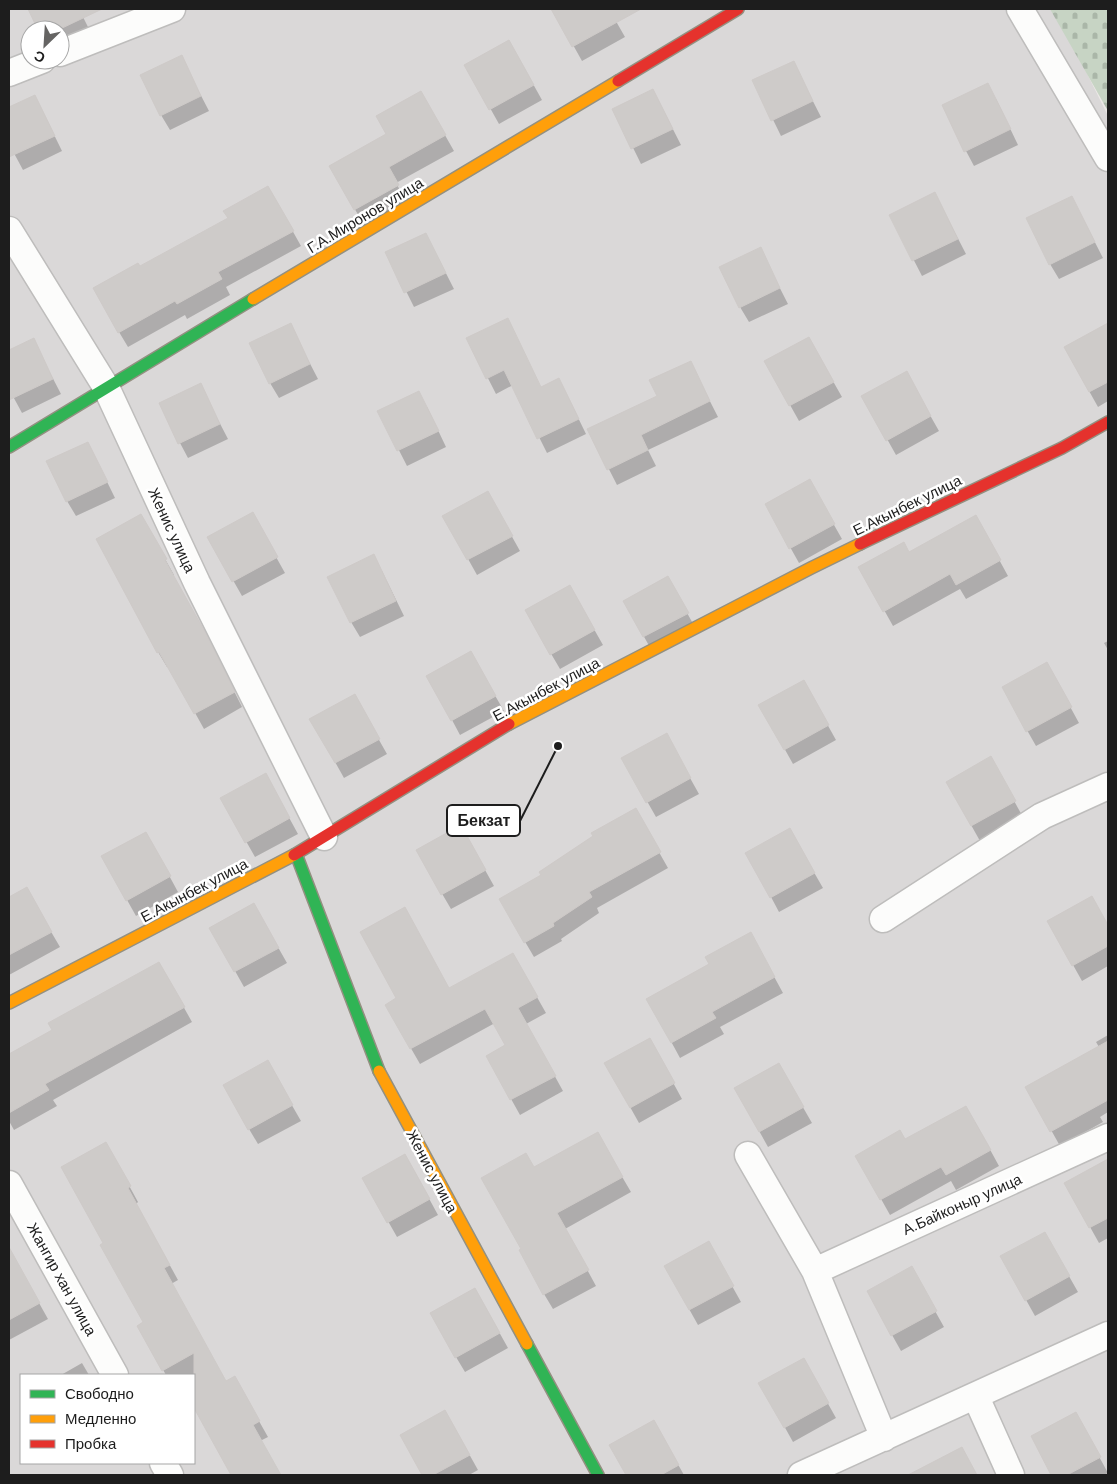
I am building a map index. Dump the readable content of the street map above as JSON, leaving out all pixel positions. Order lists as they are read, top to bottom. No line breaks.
{"streets":{"street":["Г.А.Миронов улица","Е.Акынбек улица","Женис улица","А.Байконыр улица","Жангир хан улица"]},"crossings":[["Г.А.Миронов улица","Женис улица"],["Е.Акынбек улица","Женис улица"]],"places":["Бекзат"],"legend":["Свободно","Медленно","Пробка"],"north":"bottom left"}
